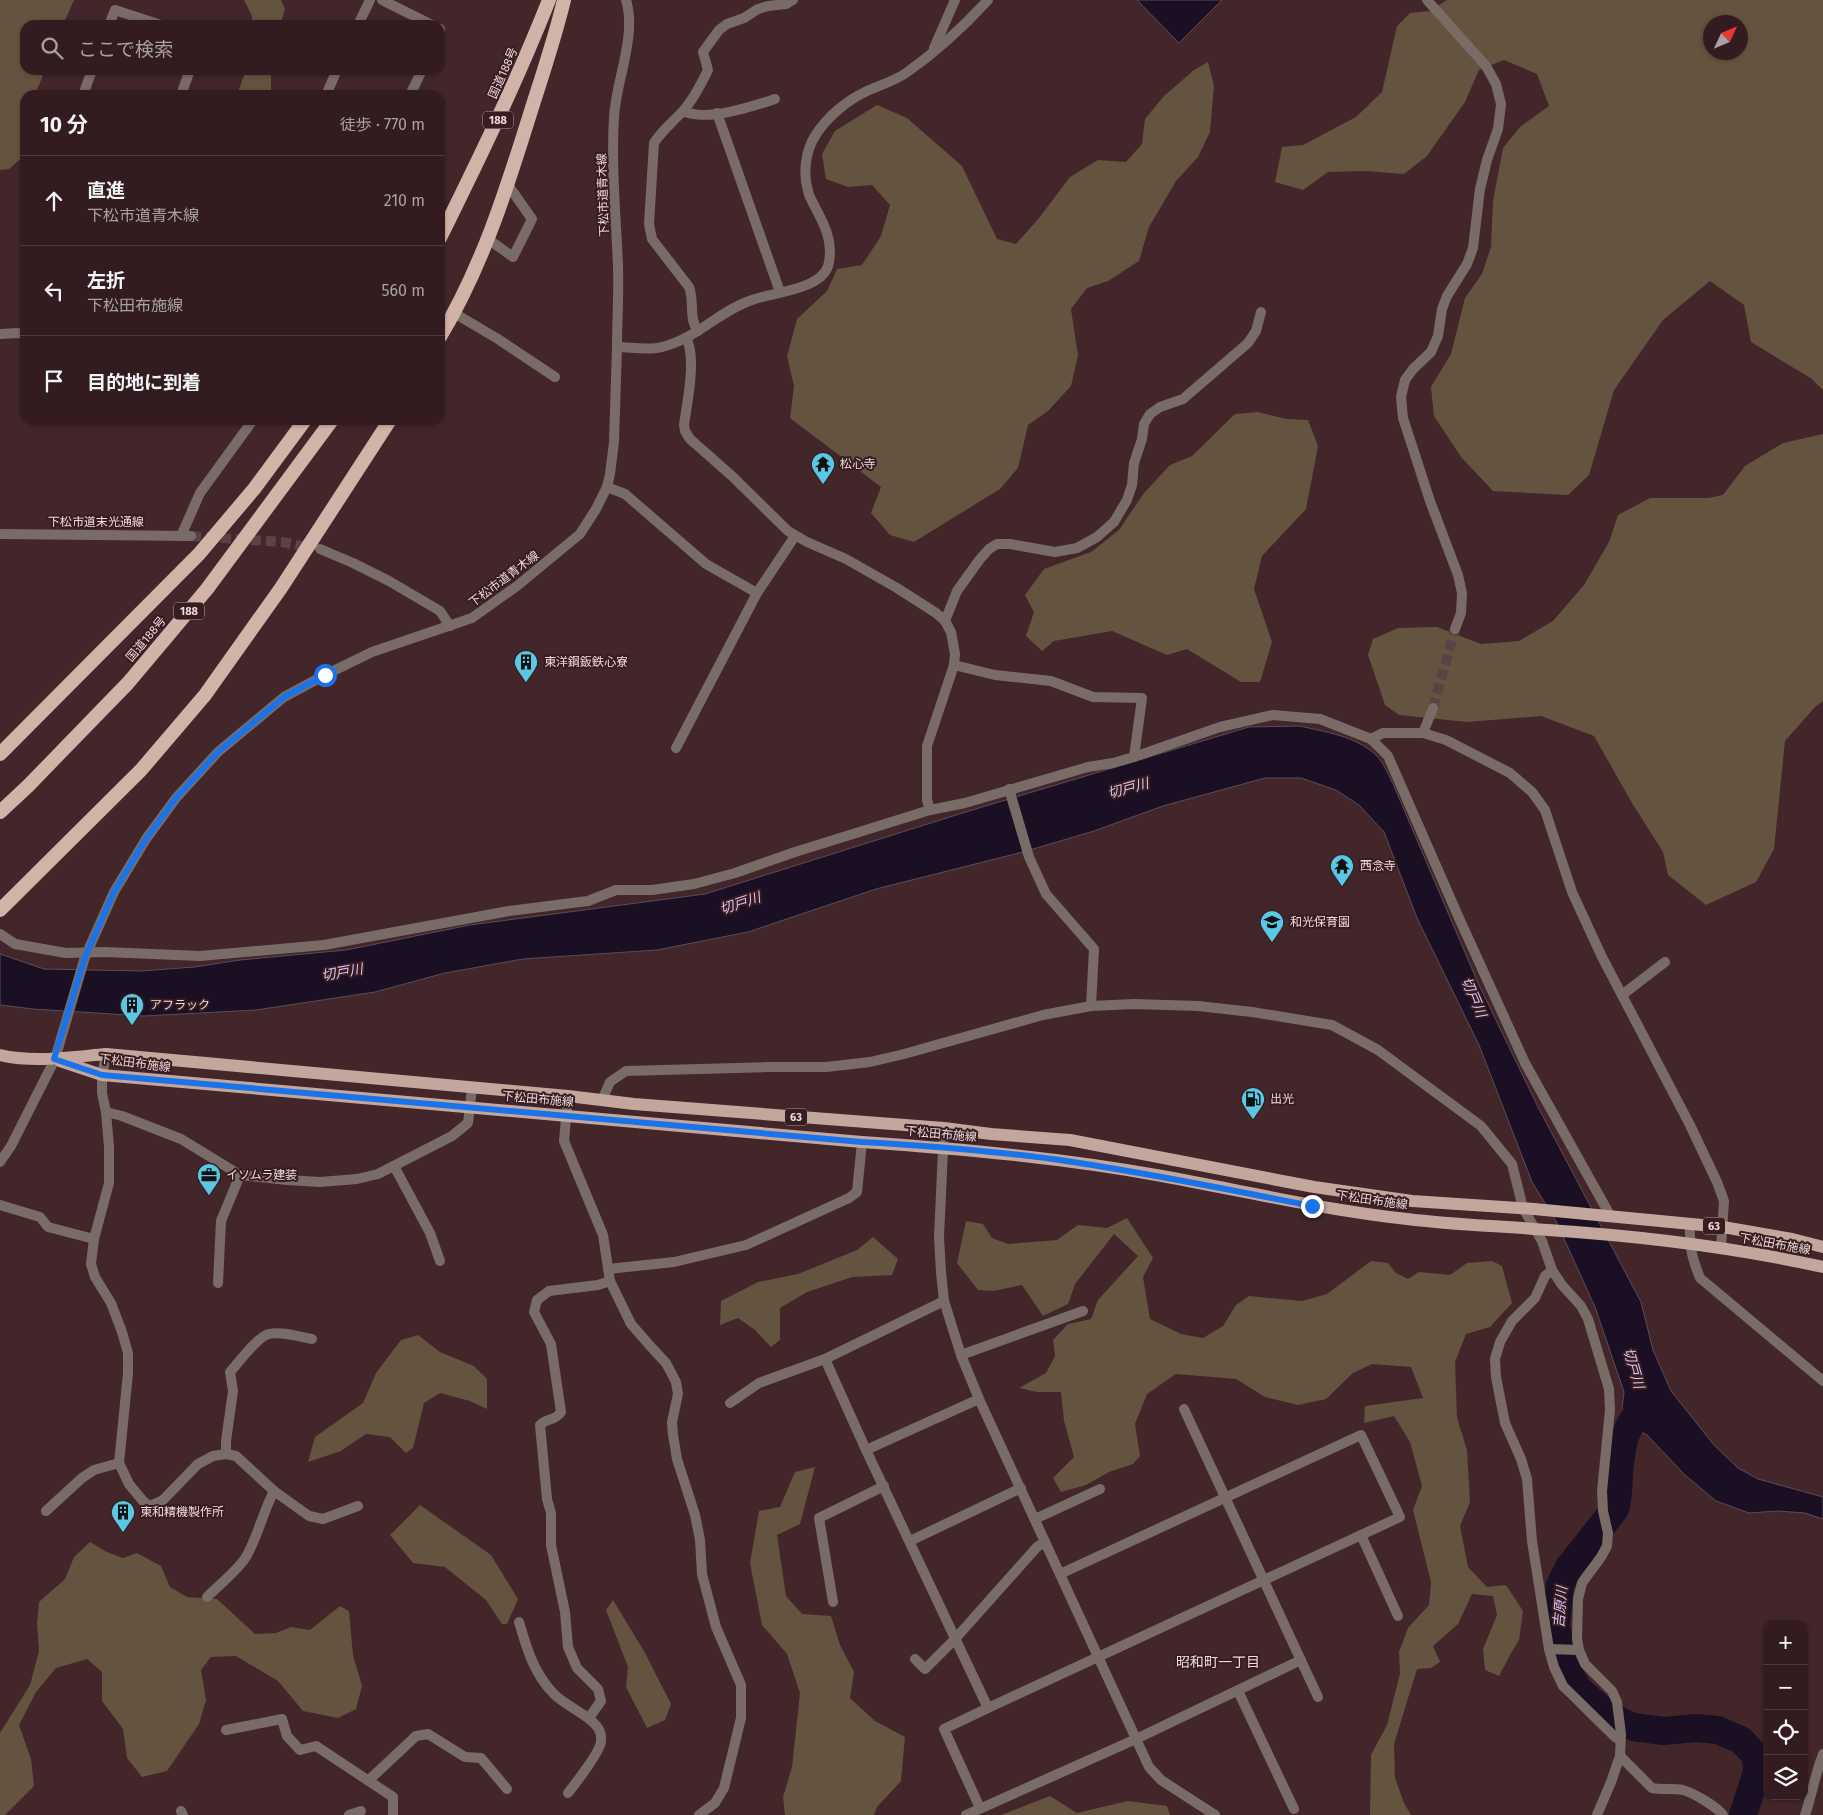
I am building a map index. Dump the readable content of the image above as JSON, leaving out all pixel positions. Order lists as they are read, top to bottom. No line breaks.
{"streets":{"highway":["国道188号","188"],"main road":["下松田布施線","63"],"street":["下松市道青木線","下松市道末光通線"]},"crossings":[["下松市道青木線","下松田布施線"]],"districts":["昭和町一丁目"],"water":["切戸川","吉原川"],"places":{"temple":["松心寺","西念寺"],"building":["東洋鋼鈑鉄心寮","アフラック","東和精機製作所"],"school or university":["和光保育園"],"fuel station":["出光"],"office":["イソムラ建装"]},"north":"top right","page":{"search":"ここで検索","heading":["10 分","徒歩 · 770 m"],"list":[["直進","下松市道青木線","210 m"],["左折","下松田布施線","560 m"],"目的地に到着"],"map_buttons":["+","−"]}}
